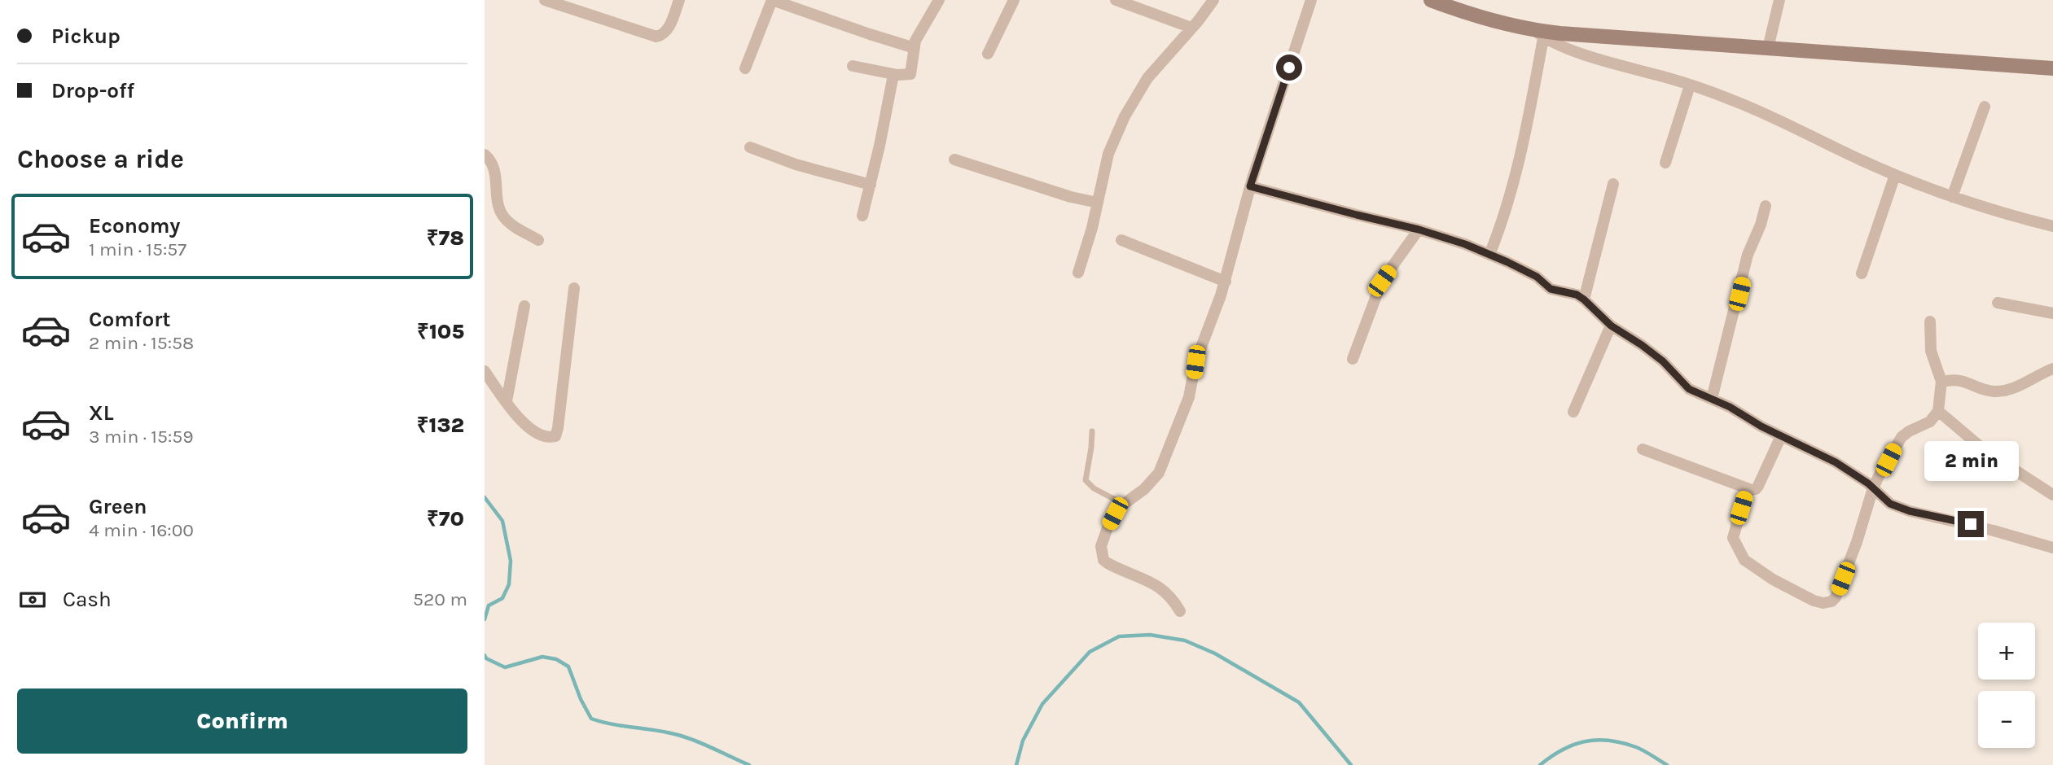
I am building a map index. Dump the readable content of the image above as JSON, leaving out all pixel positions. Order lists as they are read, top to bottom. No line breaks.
{"page":{"banner":["Pickup","Drop-off"],"heading":"Choose a ride","list":[{"name":"Economy","note":"1 min · 15:57","value":"₹78"},{"name":"Comfort","note":"2 min · 15:58","value":"₹105"},{"name":"XL","note":"3 min · 15:59","value":"₹132"},{"name":"Green","note":"4 min · 16:00","value":"₹70"}],"bubble":"2 min","pay":["Cash","520 m"],"map_buttons":["+","−"],"buttons":"Confirm"}}
